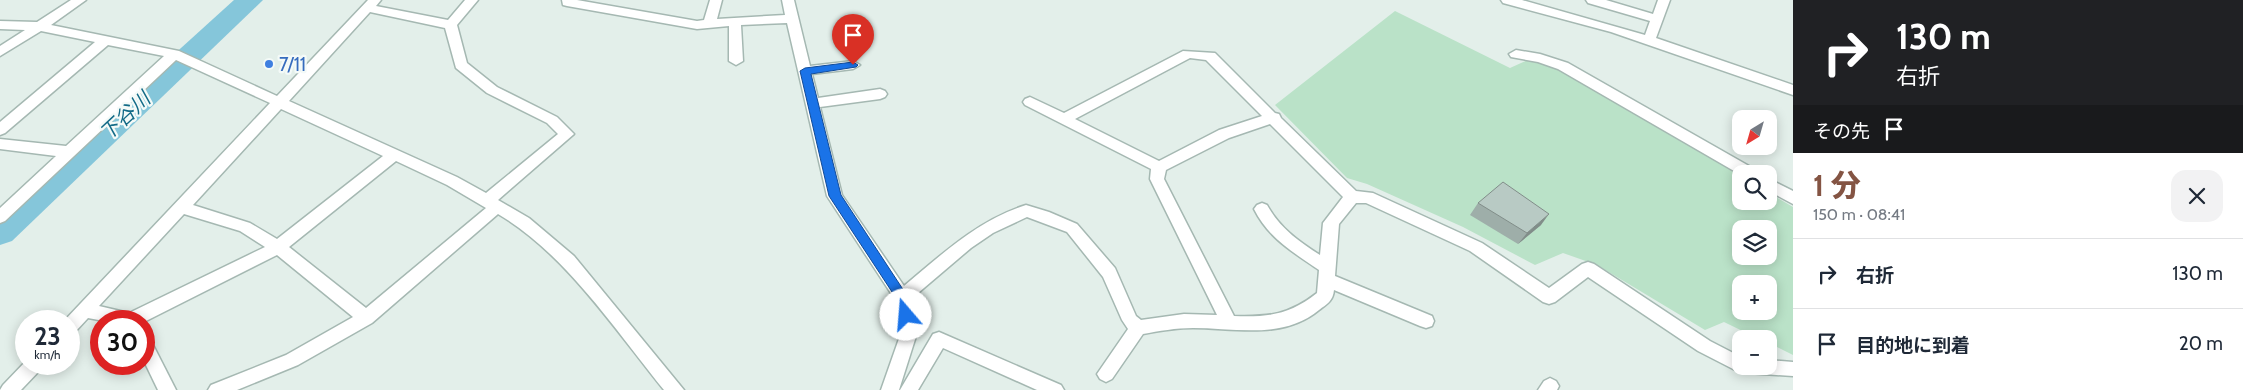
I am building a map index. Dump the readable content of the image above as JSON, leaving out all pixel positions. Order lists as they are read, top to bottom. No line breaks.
{"water":["下谷川"],"places":["7/11"],"north":"bottom left","page":{"turn":["130 m","右折"],"then":"その先","map_buttons":["+","−"],"heading":["1 分","150 m · 08:41"],"list":[{"name":"右折","value":"130 m"},{"name":"目的地に到着","value":"20 m"}],"speed":"23 km/h","limit":"30"}}
